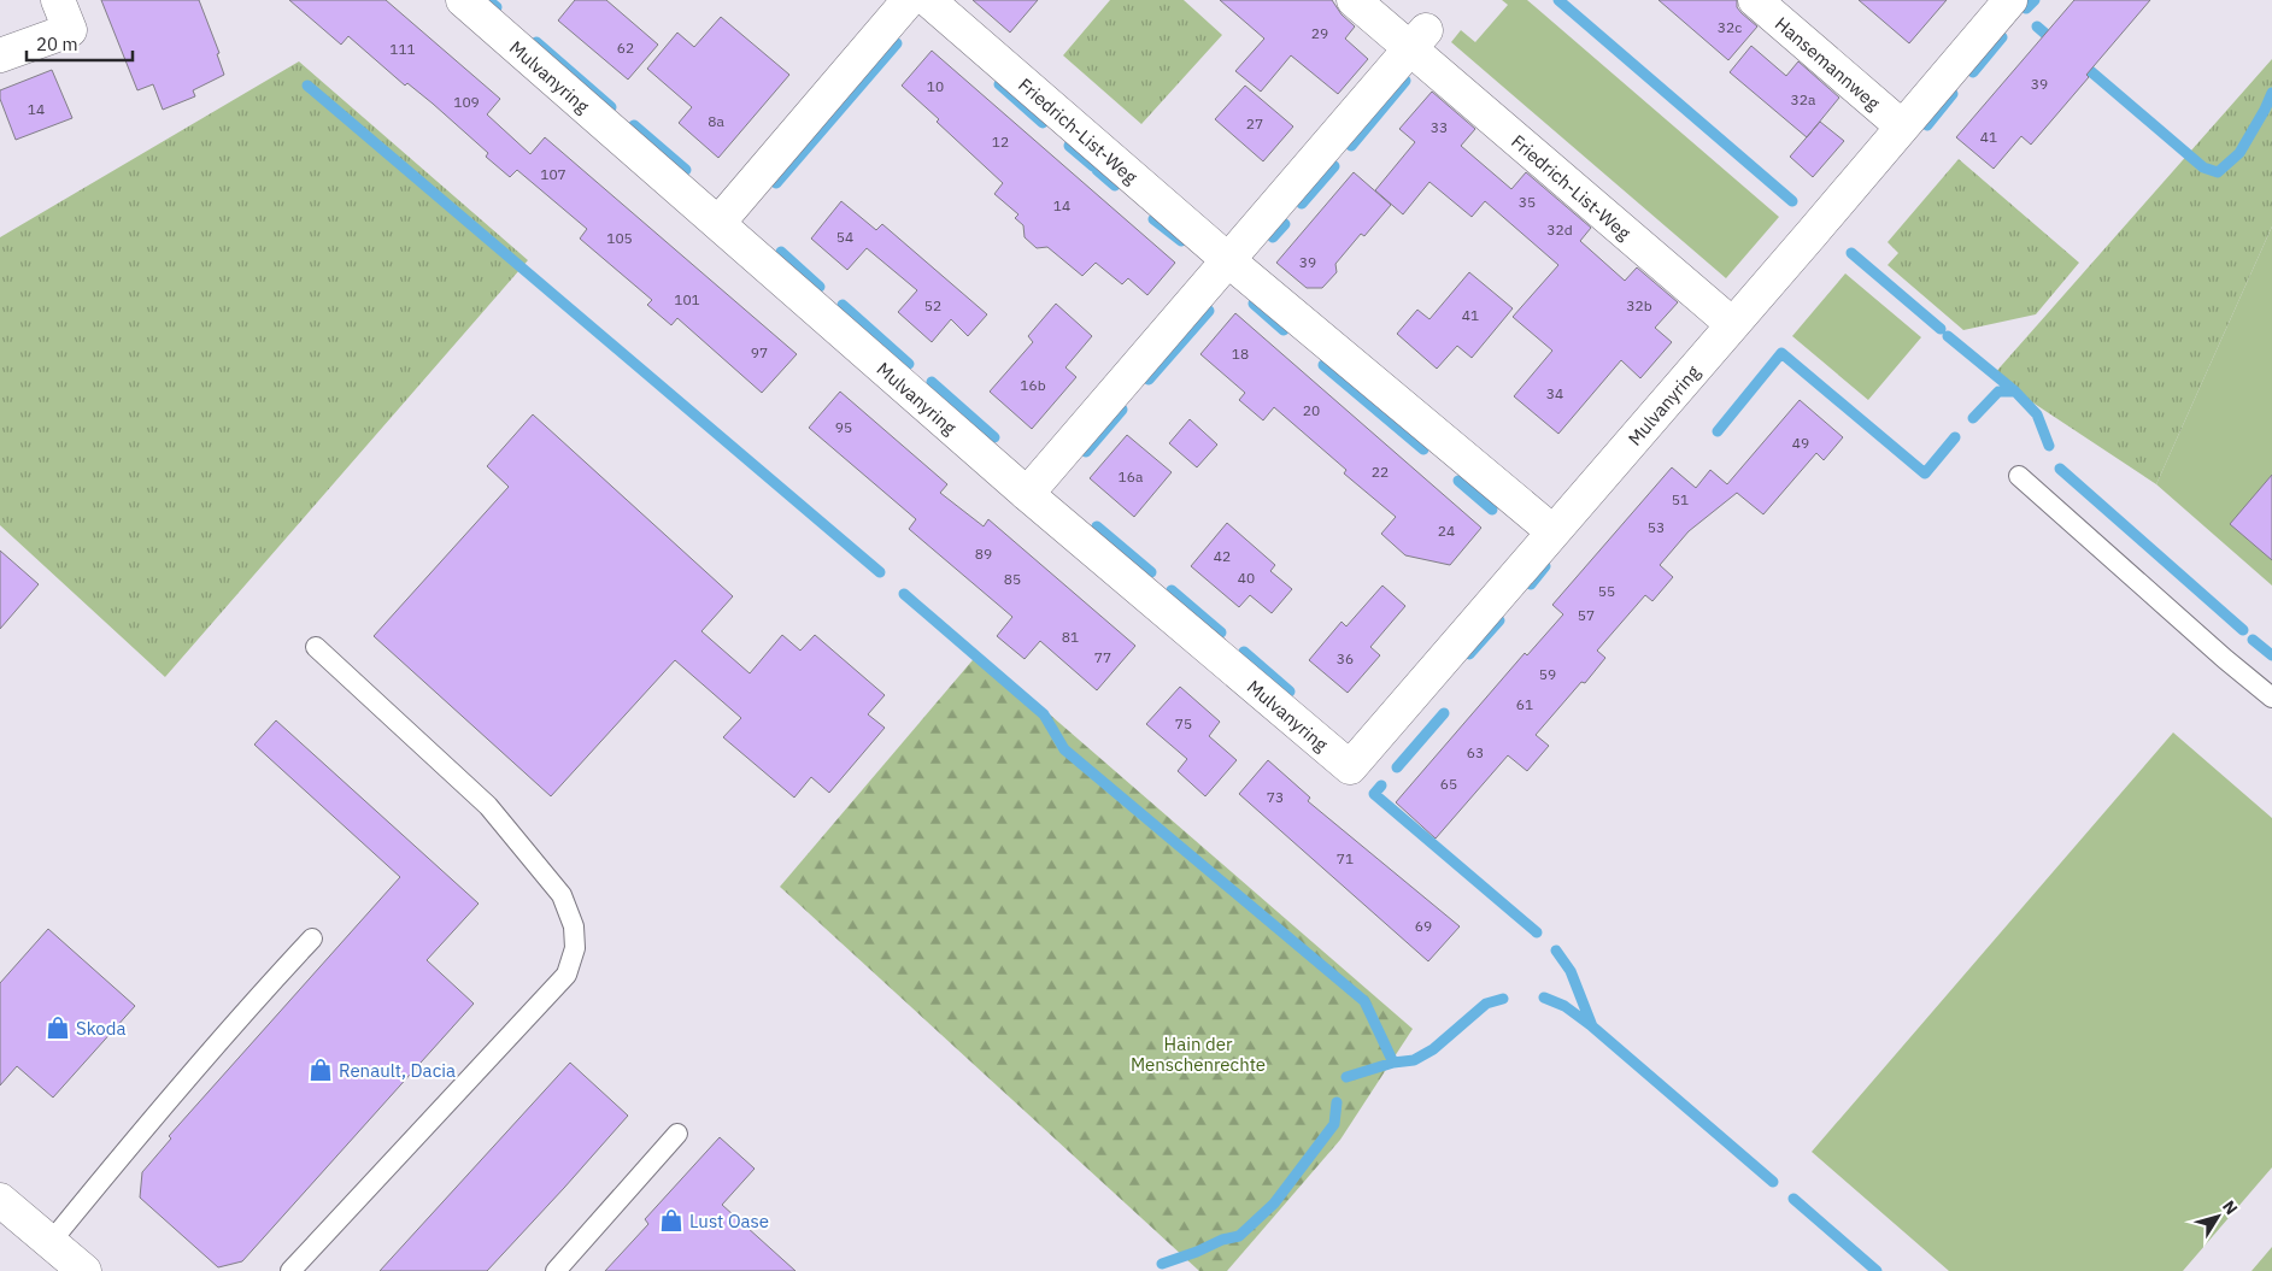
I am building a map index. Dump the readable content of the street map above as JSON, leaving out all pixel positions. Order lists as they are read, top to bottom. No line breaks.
{"streets":{"street":["Hansemannweg","Mulvanyring","Friedrich-List-Weg"]},"crossings":[["Hansemannweg","Mulvanyring"],["Mulvanyring","Friedrich-List-Weg"]],"parks":["Hain der Menschenrechte"],"places":{"shop":["Skoda","Renault, Dacia","Lust Oase"]},"house_numbers":["32c","29","62","111","39","10","32a","109","14","8a","27","33","41","12","107","35","14","32d","54","105","39","101","52","32b","41","97","18","16b","34","20","95","49","22","16a","51","53","24","89","42","40","85","55","57","81","77","36","59","61","75","63","65","73","71","69"],"scale_bar":"20 m","north":"top right"}
